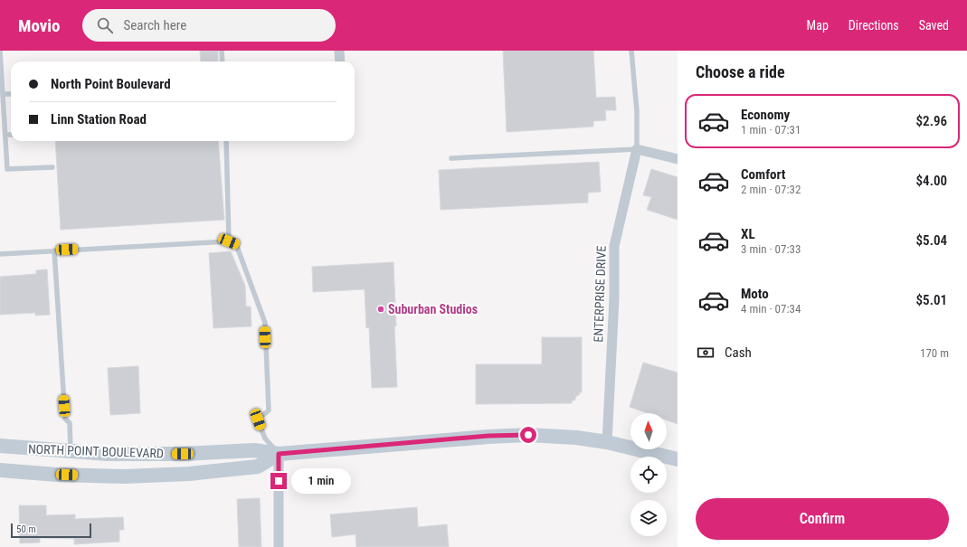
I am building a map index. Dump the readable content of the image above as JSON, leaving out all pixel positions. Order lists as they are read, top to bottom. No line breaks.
{"streets":{"main road":["NORTH POINT BOULEVARD"],"street":["ENTERPRISE DRIVE"]},"crossings":[["ENTERPRISE DRIVE","NORTH POINT BOULEVARD"]],"places":["Suburban Studios"],"scale_bar":"50 m","north":"top","page":{"header":"Movio","search":"Search here","nav":["Map","Directions","Saved"],"heading":"Choose a ride","banner":["North Point Boulevard","Linn Station Road"],"list":[{"name":"Economy","note":"1 min · 07:31","value":"$2.96"},{"name":"Comfort","note":"2 min · 07:32","value":"$4.00"},{"name":"XL","note":"3 min · 07:33","value":"$5.04"},{"name":"Moto","note":"4 min · 07:34","value":"$5.01"}],"pay":["Cash","170 m"],"bubble":"1 min","buttons":"Confirm","scale":"50 m"}}
